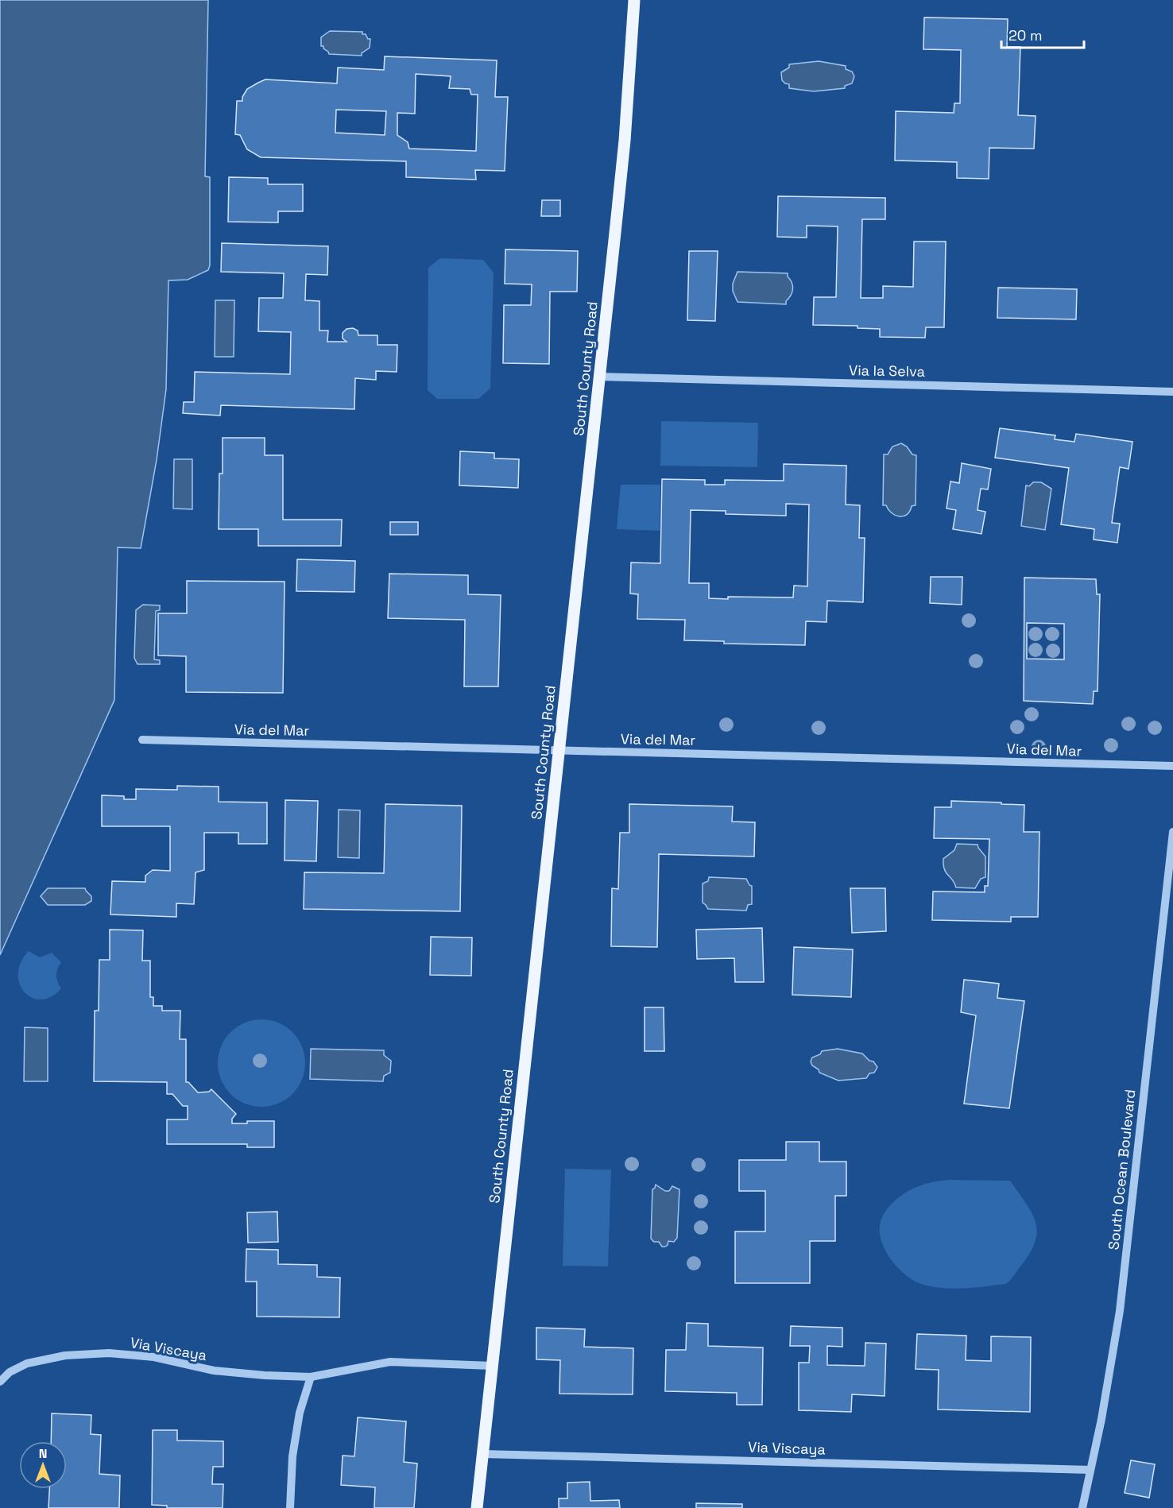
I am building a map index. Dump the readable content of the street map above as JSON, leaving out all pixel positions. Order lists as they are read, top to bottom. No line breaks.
{"streets":{"main road":["South County Road"],"street":["Via la Selva","Via del Mar","South Ocean Boulevard","Via Viscaya"]},"crossings":[["South County Road","Via la Selva"],["South County Road","Via del Mar"],["South County Road","Via Viscaya"],["South Ocean Boulevard","Via Viscaya"]],"scale_bar":"20 m","north":"top"}
